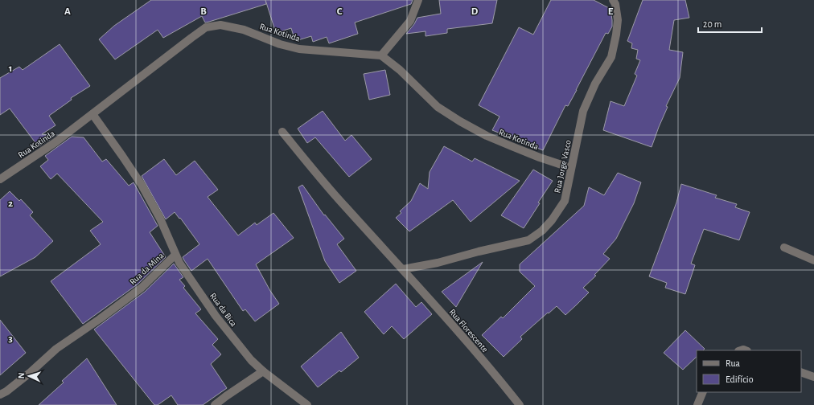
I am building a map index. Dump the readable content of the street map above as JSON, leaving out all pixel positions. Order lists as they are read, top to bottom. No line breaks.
{"streets":{"street":["Rua Kotinda","Rua Jorge Vasco","Rua da Mina","Rua da Bica","Rua Florescente"]},"crossings":[["Rua Kotinda","Rua Jorge Vasco"],["Rua Kotinda","Rua da Mina"],["Rua Jorge Vasco","Rua Florescente"],["Rua da Mina","Rua da Bica"]],"legend":["Rua","Edifício"],"scale_bar":"20 m","north":"left","grid":{"columns":["A","B","C","D","E"],"rows":["1","2","3"]}}
